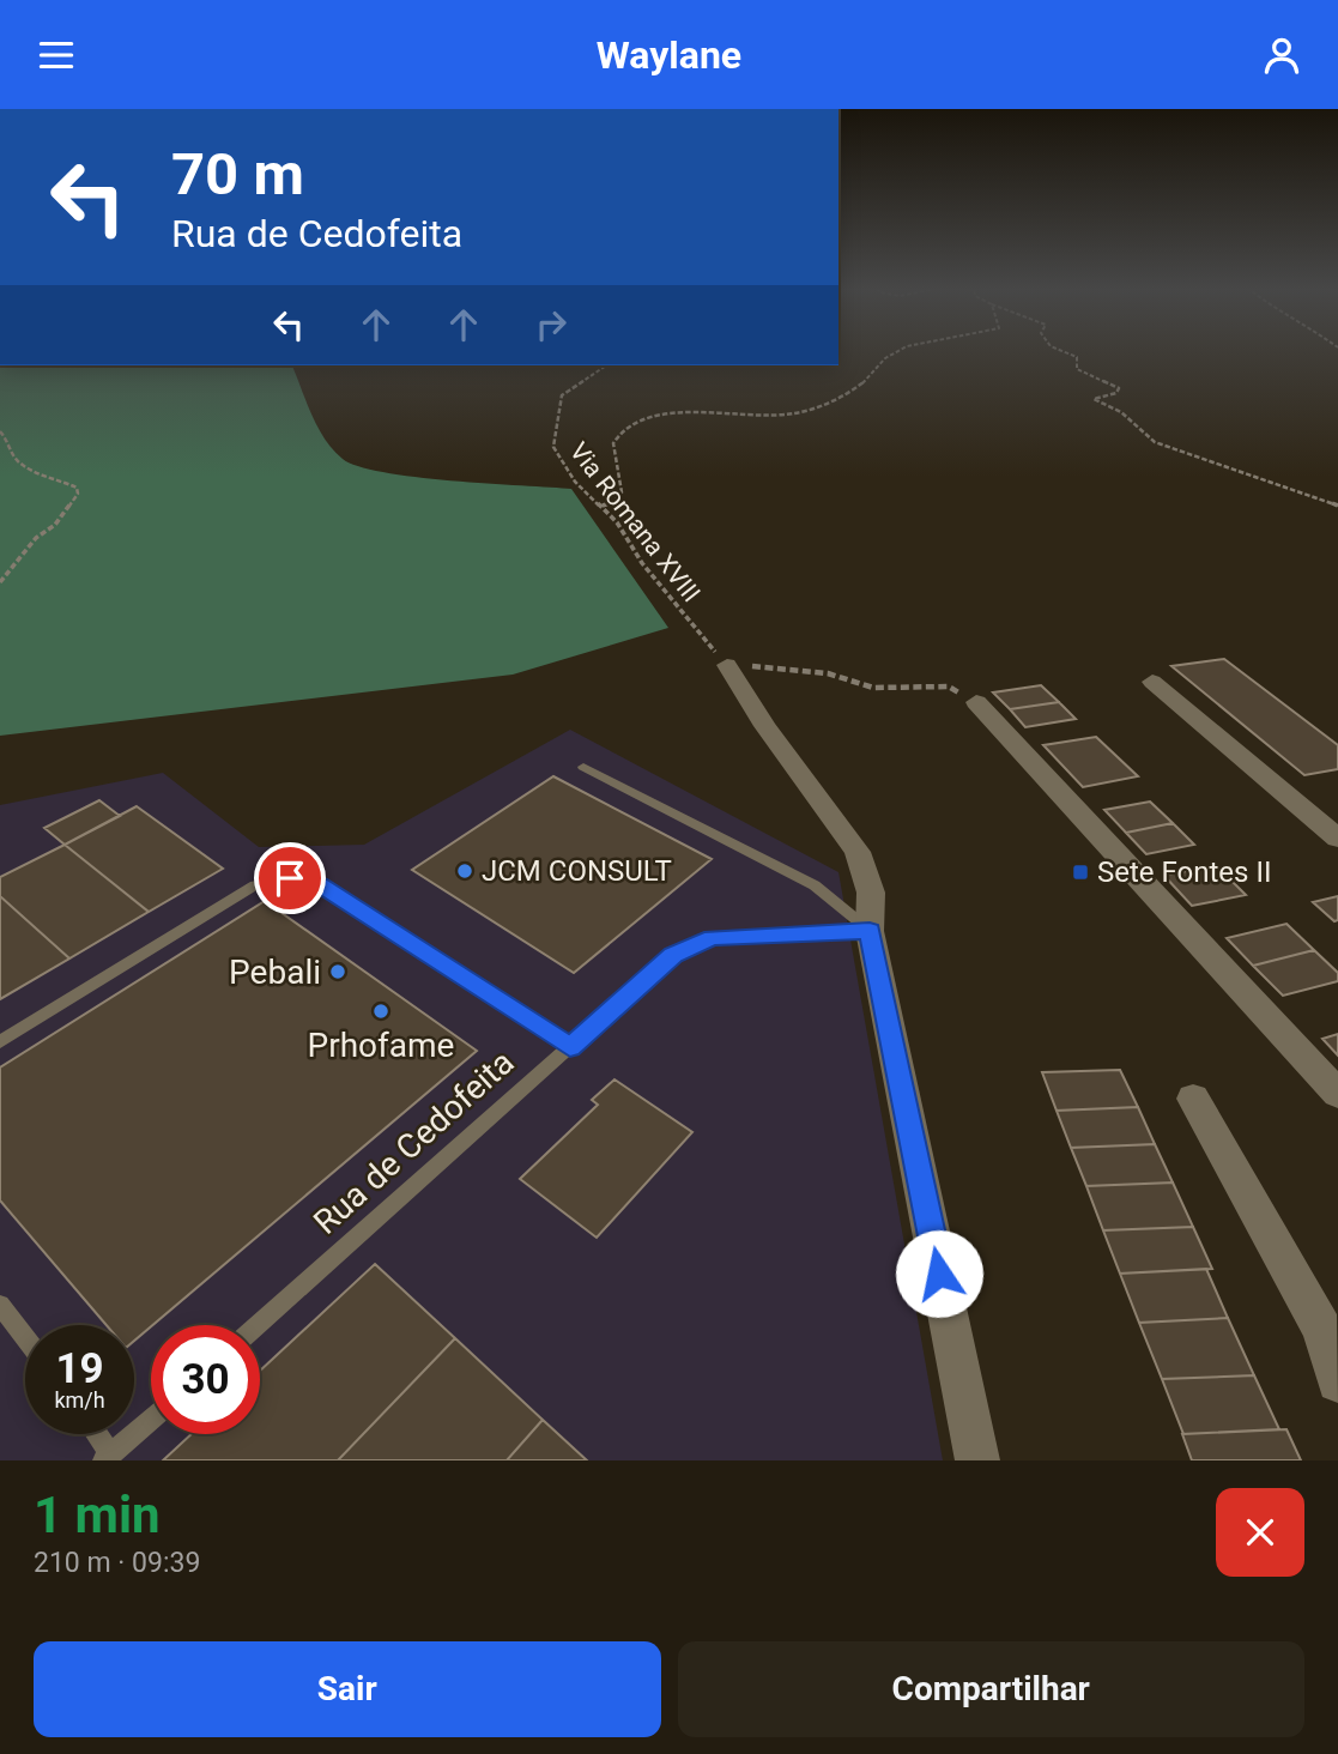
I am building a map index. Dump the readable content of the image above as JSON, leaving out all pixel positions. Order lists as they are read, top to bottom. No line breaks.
{"streets":{"lane":["Rua de Cedofeita"],"path":["Via Romana XVIII"]},"places":{"other":["JCM CONSULT","Pebali","Prhofame"],"transit":["Sete Fontes II"]},"page":{"header":"Waylane","turn":["70 m","Rua de Cedofeita"],"speed":"19 km/h","limit":"30","heading":["1 min","210 m · 09:39"],"buttons":["Sair","Compartilhar"]}}
